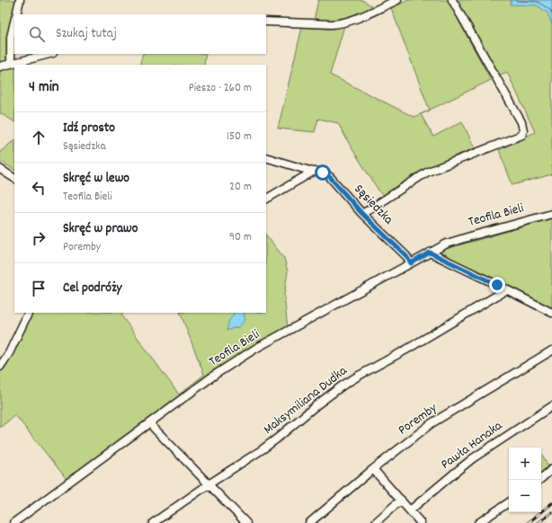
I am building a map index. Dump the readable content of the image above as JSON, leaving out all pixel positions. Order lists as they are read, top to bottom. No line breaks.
{"streets":{"street":["Sąsiedzka","Teofila Bieli","Maksymiliana Dudka","Poremby","Pawła Hanaka"]},"crossings":[["Sąsiedzka","Teofila Bieli"]],"page":{"search":"Szukaj tutaj","heading":["4 min","Pieszo · 260 m"],"list":[["Idź prosto","Sąsiedzka","150 m"],["Skręć w lewo","Teofila Bieli","20 m"],["Skręć w prawo","Poremby","90 m"],"Cel podróży"],"map_buttons":["+","−"]}}
